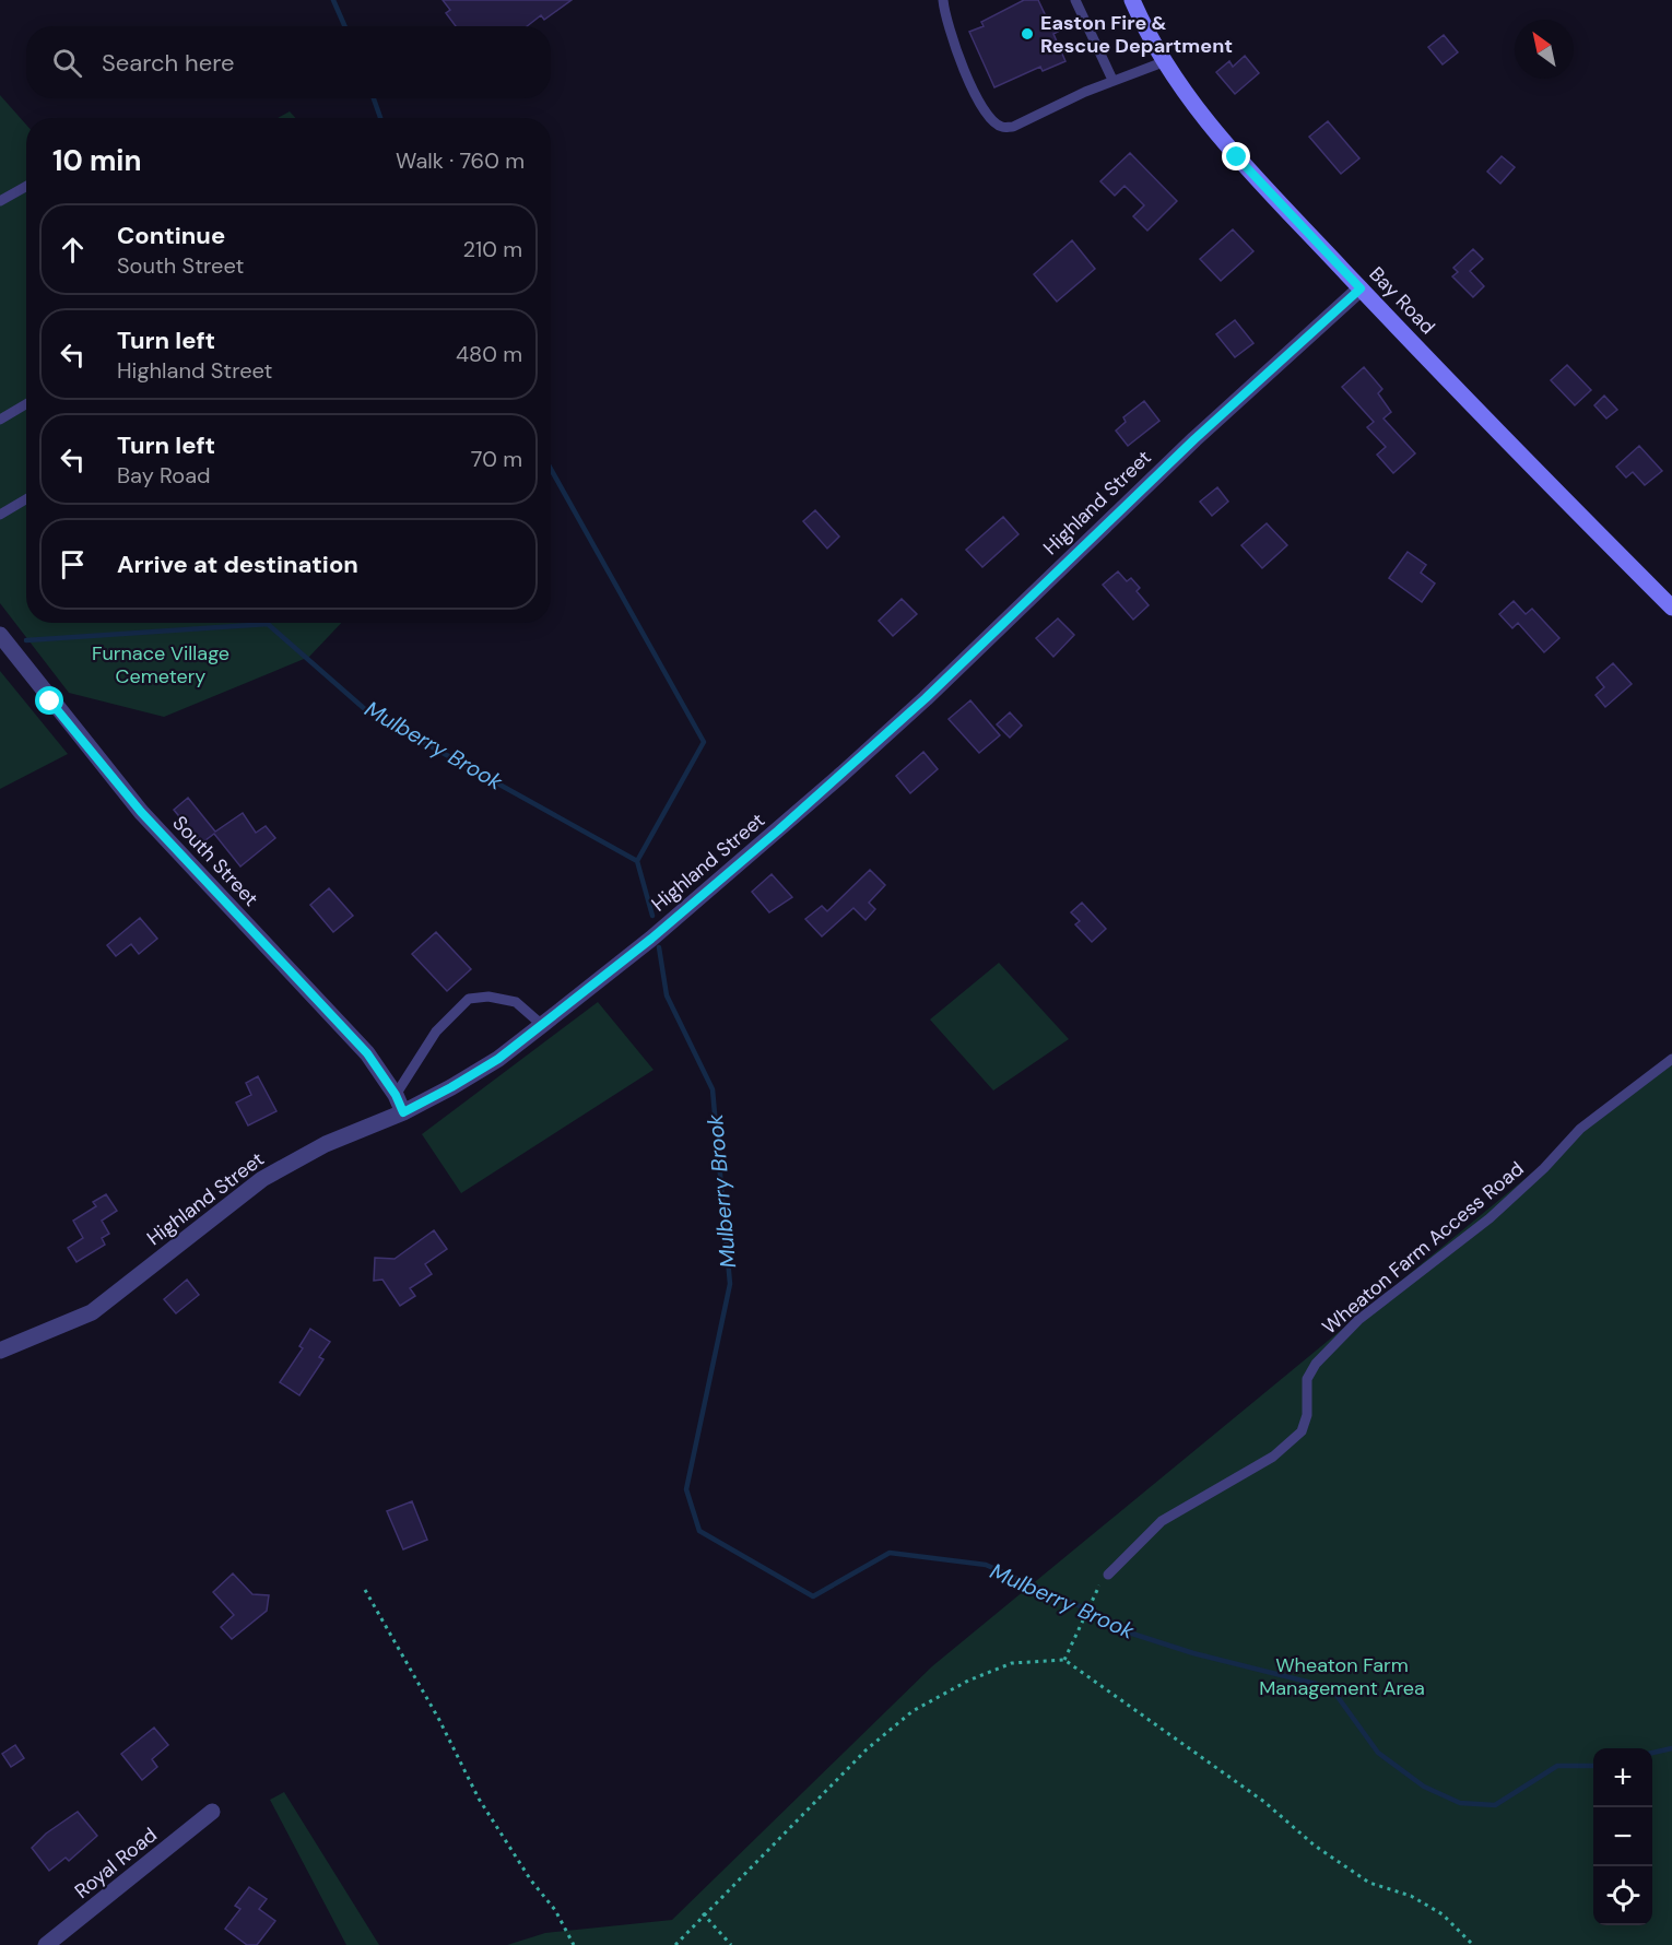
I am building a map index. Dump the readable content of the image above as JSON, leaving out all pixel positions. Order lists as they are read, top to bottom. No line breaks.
{"streets":{"main road":["Bay Road"],"street":["Highland Street","South Street","Royal Road"],"lane":["Wheaton Farm Access Road"]},"crossings":[["Bay Road","Highland Street"],["Highland Street","South Street"]],"water":["Mulberry Brook"],"parks":["Furnace Village Cemetery","Wheaton Farm Management Area"],"places":["Easton Fire & Rescue Department"],"north":"top left","page":{"search":"Search here","heading":["10 min","Walk · 760 m"],"list":[["Continue","South Street","210 m"],["Turn left","Highland Street","480 m"],["Turn left","Bay Road","70 m"],"Arrive at destination"],"map_buttons":["+","−"]}}
